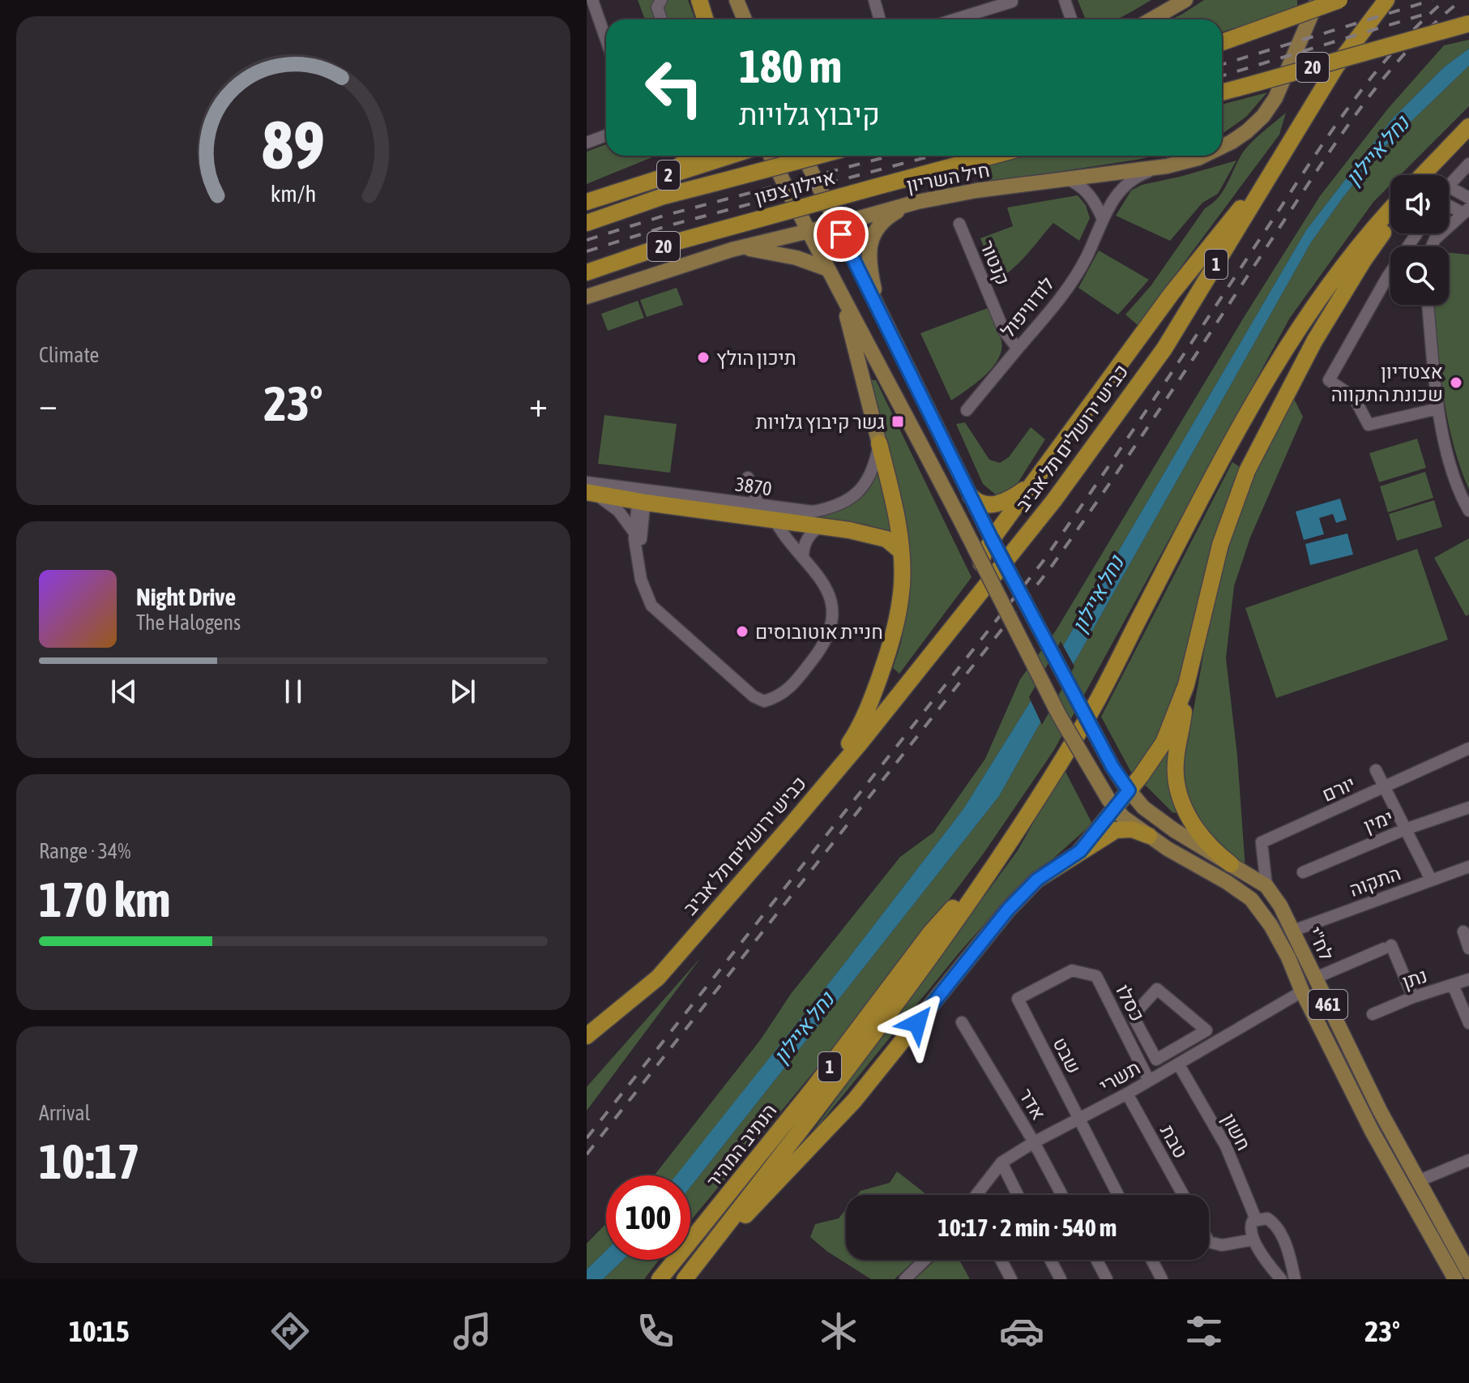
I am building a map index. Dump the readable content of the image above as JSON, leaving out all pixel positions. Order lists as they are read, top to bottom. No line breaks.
{"streets":{"highway":["20","2","איילון צפון","1","כביש ירושלים תל אביב","הנתיב המהיר"],"main road":["חיל השריון","לח\"י","461"],"street":["קנטור","לודוויפול","3870","יורם","ימין","התקוה","נתן","כסלו","שבט","תשרי","אדר","חשון","טבת"]},"crossings":[["חיל השריון","לודוויפול"],["חיל השריון","461"],["קנטור","לודוויפול"],["1","הנתיב המהיר"],["יורם","לח\"י"],["התקוה","לח\"י"],["לח\"י","461"],["לח\"י","תשרי"],["כסלו","שבט"],["כסלו","תשרי"],["שבט","תשרי"],["תשרי","אדר"],["תשרי","חשון"],["תשרי","טבת"]],"water":["נחל איילון"],"places":{"other":["תיכון הולץ","אצטדיון שכונת התקווה","חניית אוטובוסים"],"transit":["גשר קיבוץ גלויות"]},"page":{"turn":["180 m","קיבוץ גלויות"],"tile":["Climate",["Range · 34%","170 km"],["Arrival","10:17"]],"heat":["−","23°","+"],"song":["Night Drive","The Halogens"],"limit":"100","trip":"10:17 · 2 min · 540 m","tabs":["10:15","23°"],"gauge":["89","km/h"]}}
